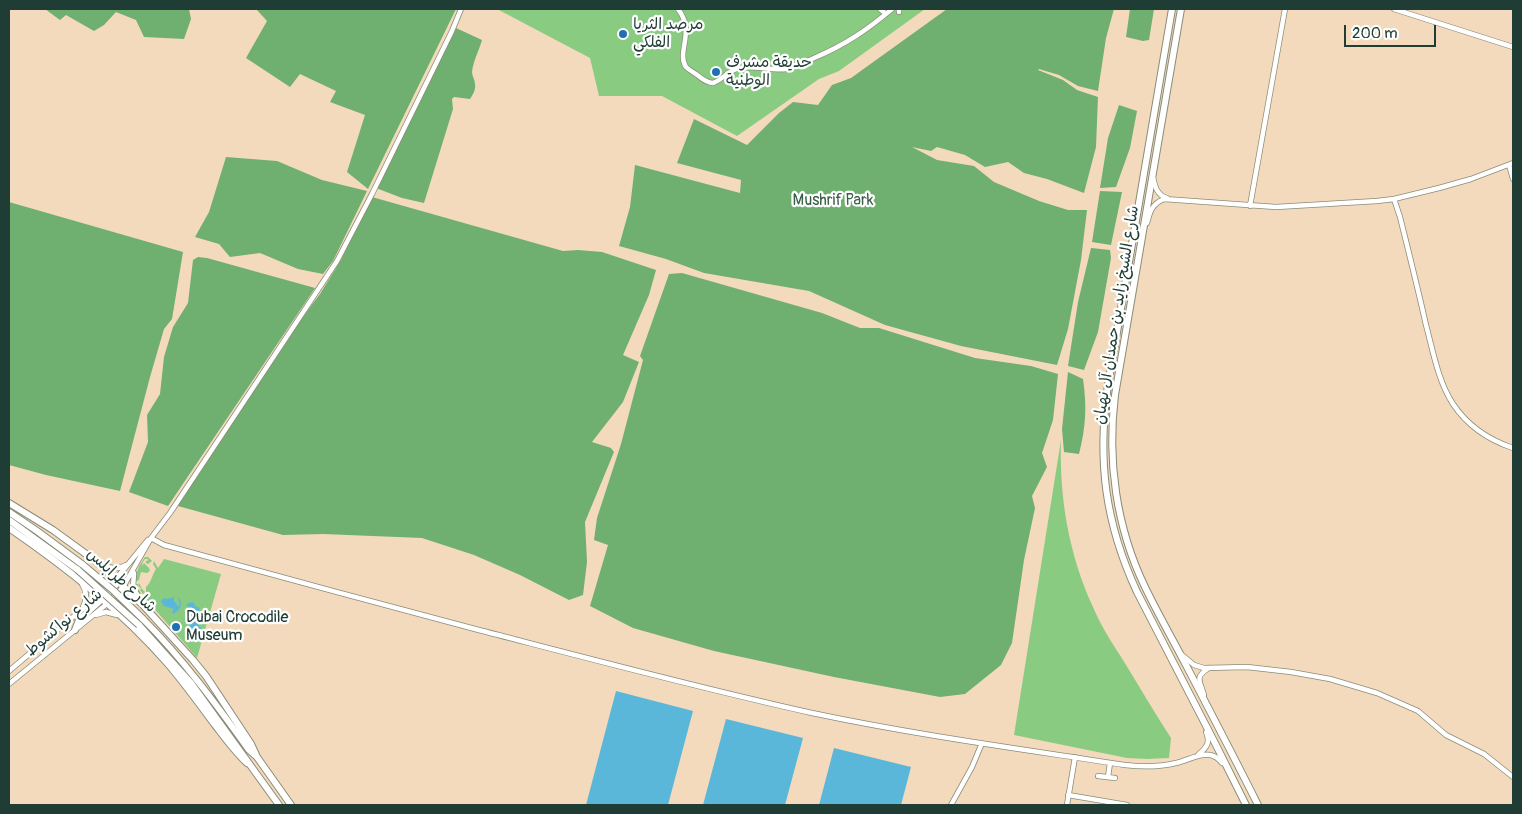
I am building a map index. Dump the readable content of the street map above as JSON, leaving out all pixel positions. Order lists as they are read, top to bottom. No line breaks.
{"streets":{"highway":["شارع الشيخ زايد بن حمدان آل نهيان","شارع طرابلس"],"street":["شارع نواكشوط"]},"parks":["Mushrif Park"],"places":["مرصد الثريا الفلكي","حديقة مشرف الوطنية","Dubai Crocodile Museum"],"scale_bar":"200 m"}
